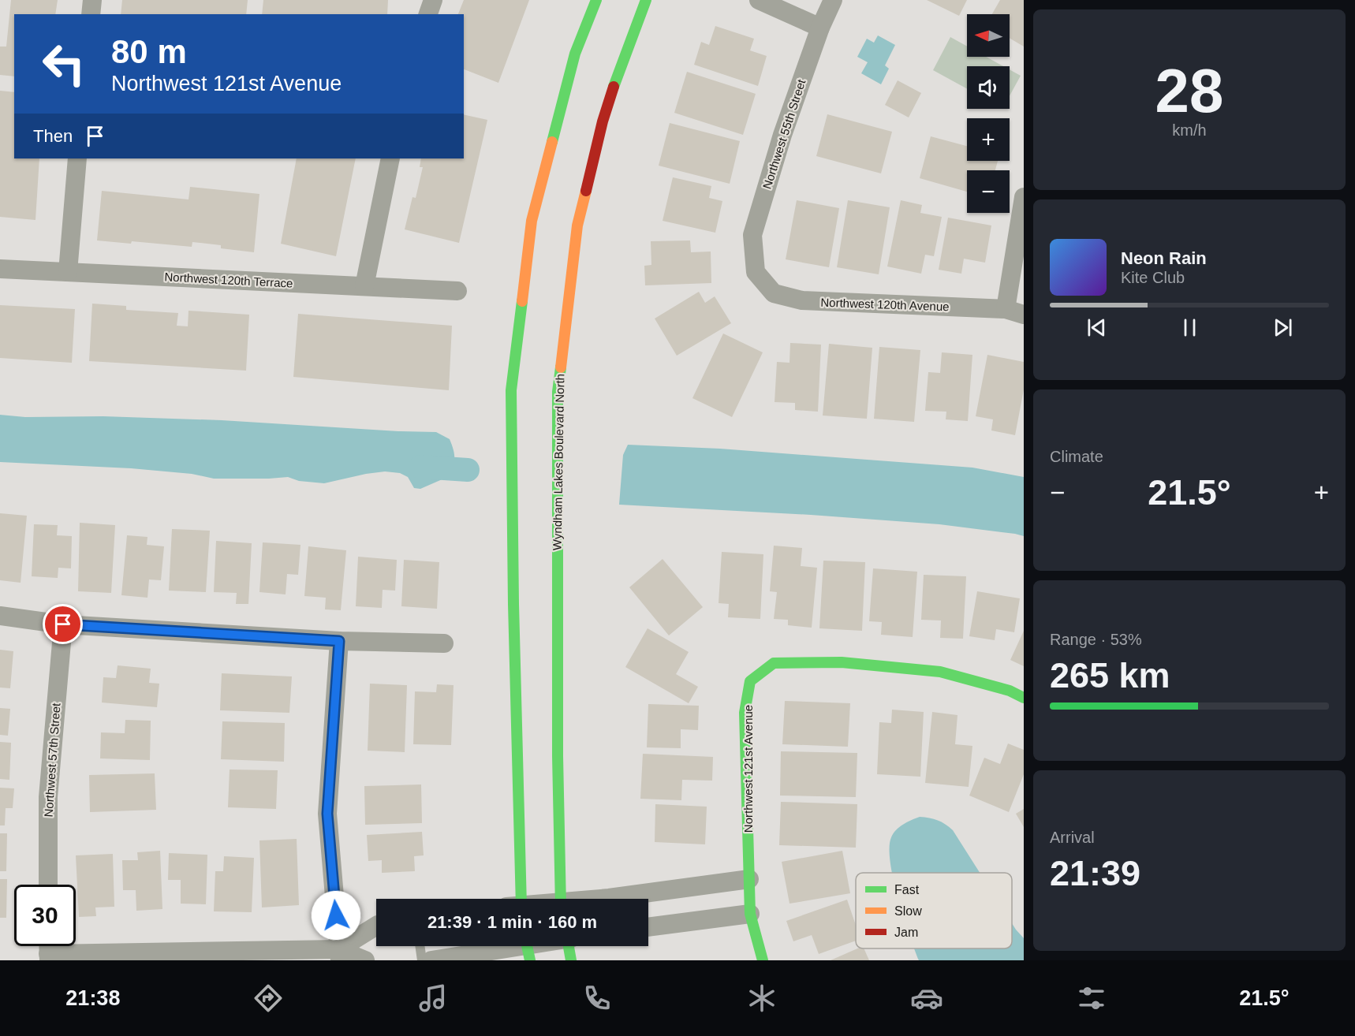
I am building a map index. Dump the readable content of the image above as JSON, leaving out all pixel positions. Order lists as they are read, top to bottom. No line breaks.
{"streets":{"street":["Northwest 55th Street","Northwest 120th Terrace","Northwest 120th Avenue","Wyndham Lakes Boulevard North","Northwest 57th Street","Northwest 121st Avenue"]},"crossings":[["Northwest 55th Street","Northwest 120th Avenue"]],"legend":["Fast","Slow","Jam"],"north":"left","page":{"tile":[["28","km/h"],"Climate",["Range · 53%","265 km"],["Arrival","21:39"]],"map_buttons":["+","−"],"turn":["80 m","Northwest 121st Avenue"],"then":"Then","song":["Neon Rain","Kite Club"],"heat":["−","21.5°","+"],"limit":"30","trip":"21:39 · 1 min · 160 m","tabs":["21:38","21.5°"]}}
